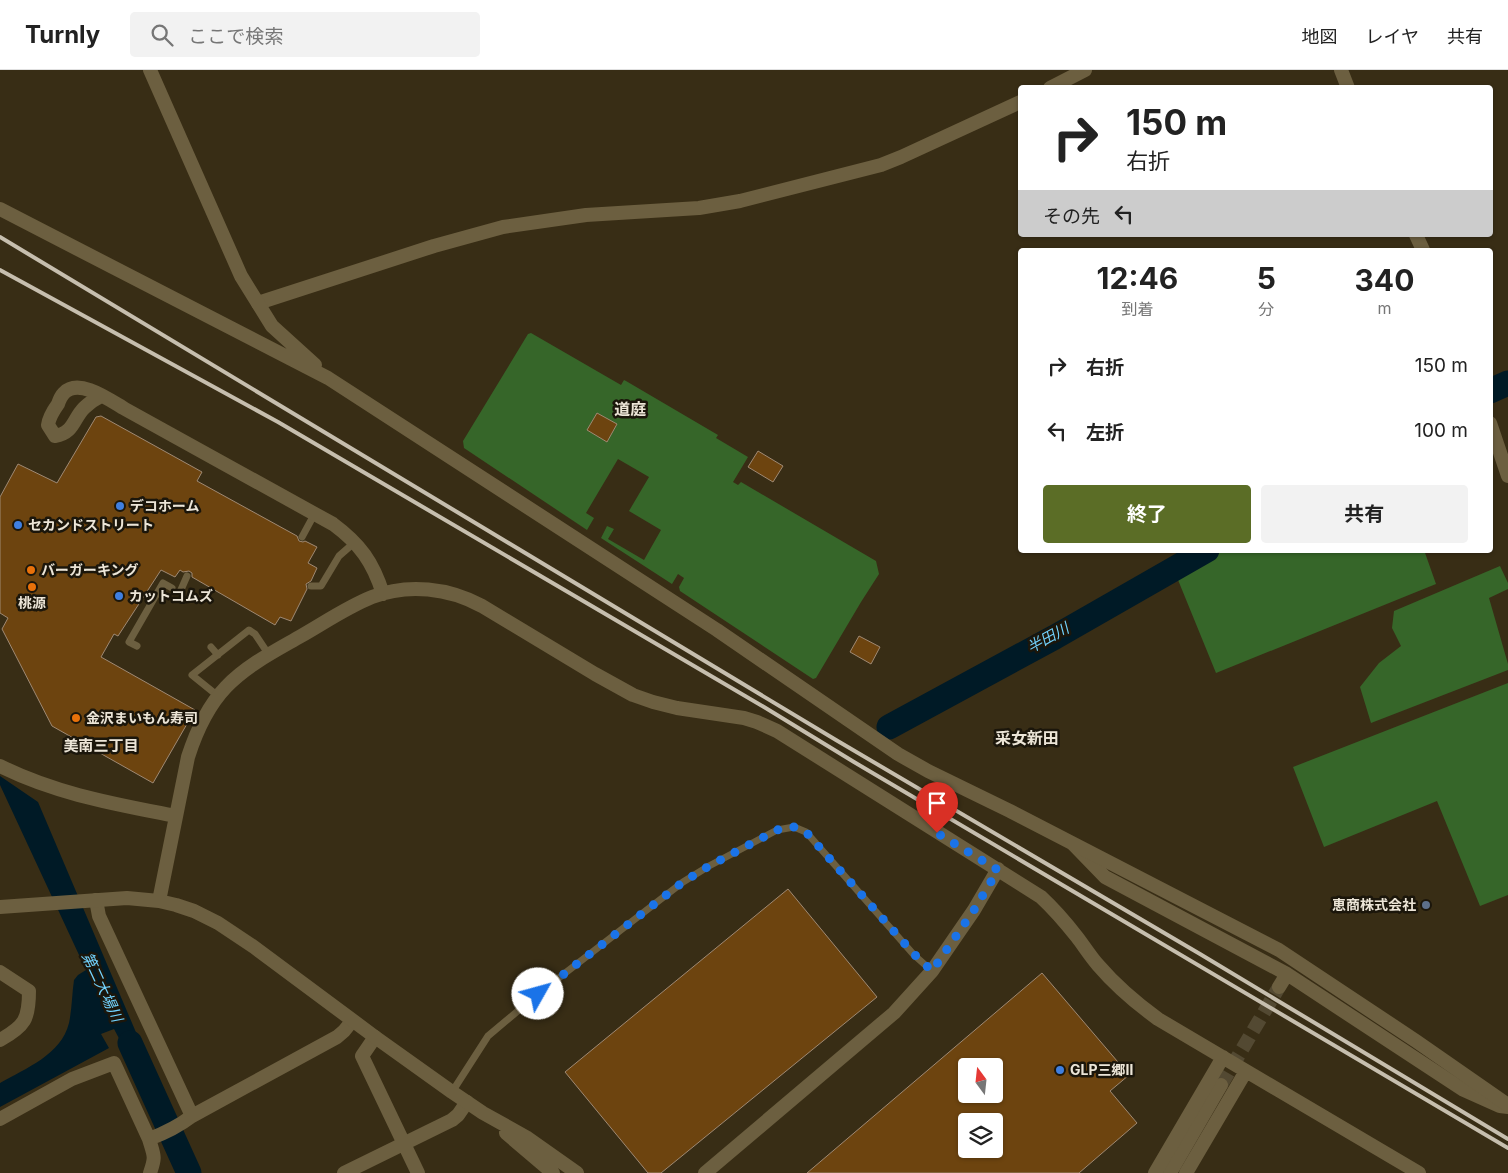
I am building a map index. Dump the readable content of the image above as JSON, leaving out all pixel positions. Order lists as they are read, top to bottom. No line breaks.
{"districts":["道庭","采女新田","美南三丁目"],"water":["半田川","第二大場川"],"places":["デコホーム","セカンドストリート","バーガーキング","桃源","カットコムズ","金沢まいもん寿司","恵商株式会社","GLP三郷Ⅱ"],"north":"top","page":{"header":"Turnly","search":"ここで検索","nav":["地図","レイヤ","共有"],"turn":["150 m","右折"],"then":"その先","eta":["12:46","到着","5","分","340","m"],"list":[{"name":"右折","value":"150 m"},{"name":"左折","value":"100 m"}],"buttons":["終了","共有"]}}
